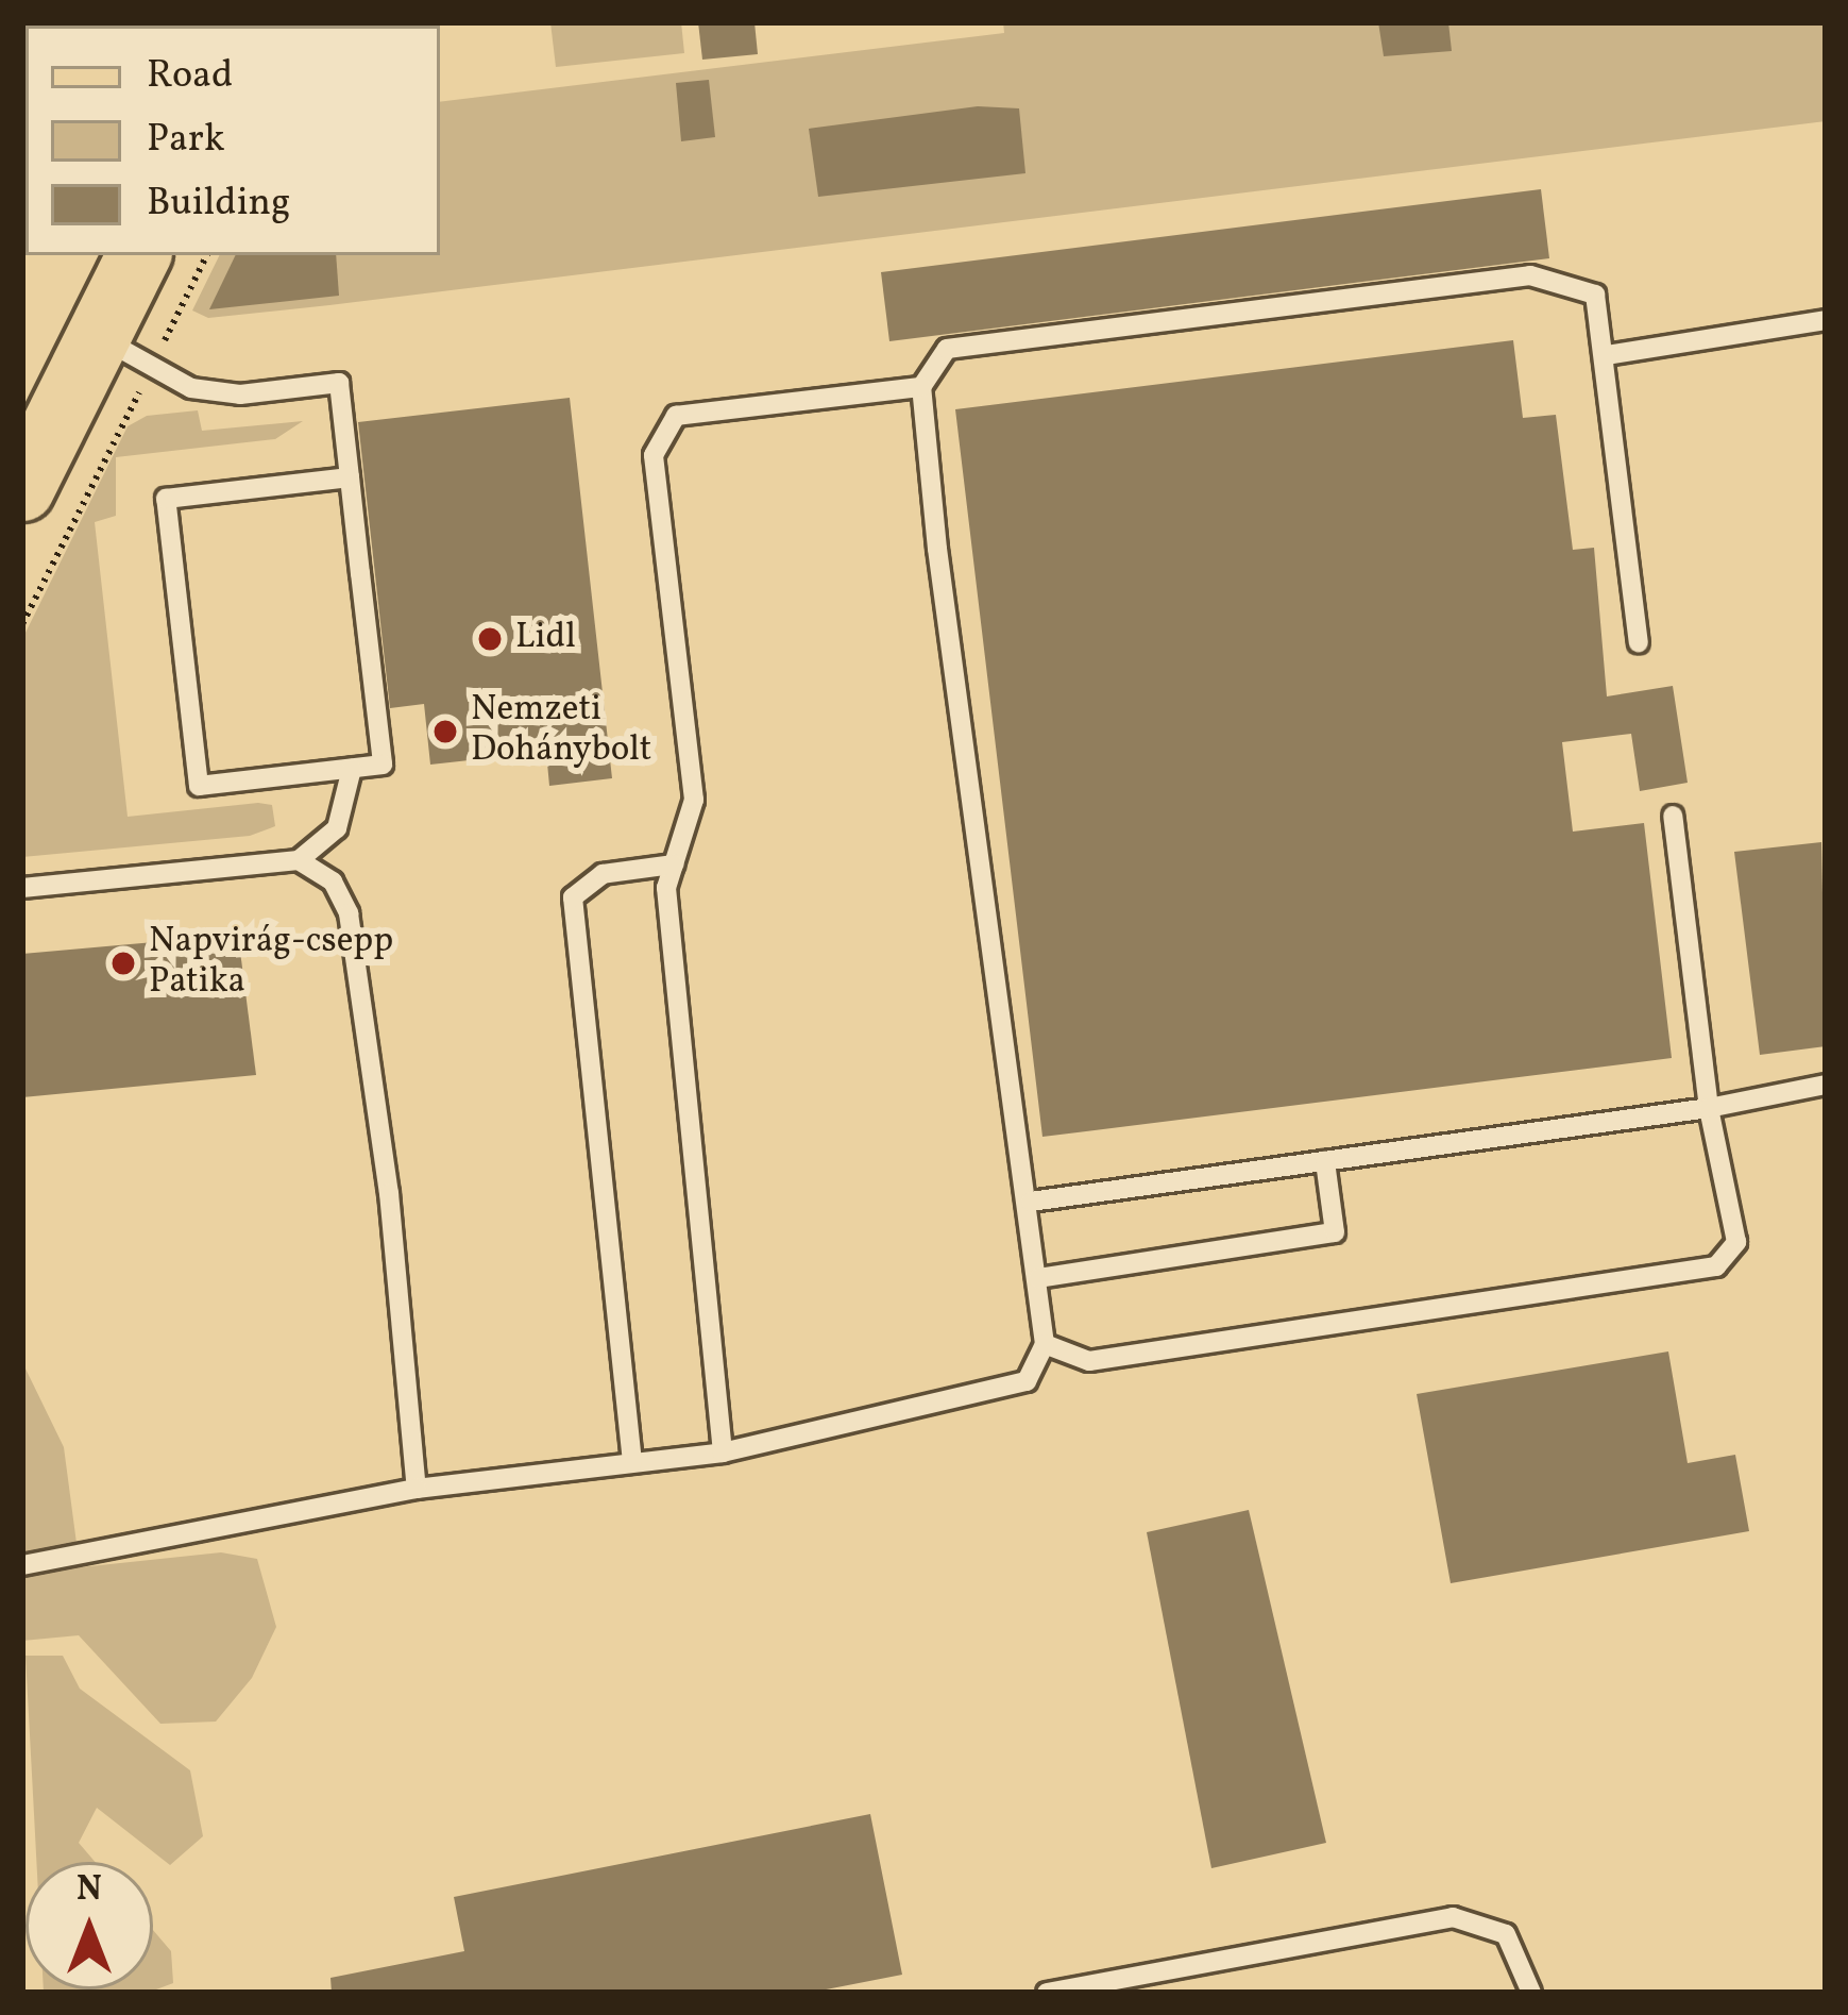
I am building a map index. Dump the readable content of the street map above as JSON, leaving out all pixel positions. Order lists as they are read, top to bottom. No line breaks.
{"places":["Lidl","Nemzeti Dohánybolt","Napvirág-csepp Patika"],"legend":["Road","Park","Building"],"north":"top"}
